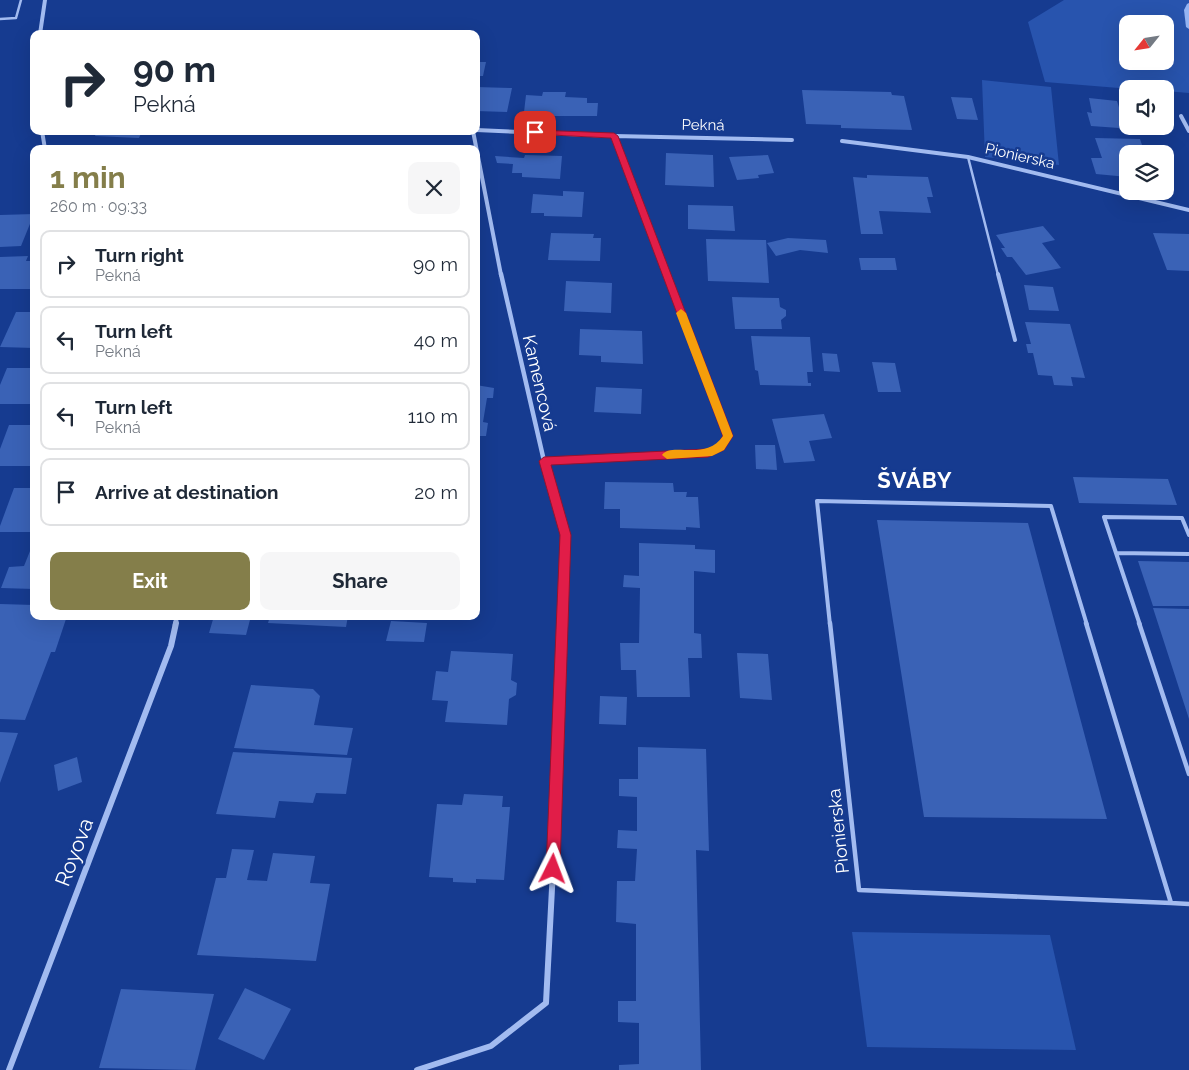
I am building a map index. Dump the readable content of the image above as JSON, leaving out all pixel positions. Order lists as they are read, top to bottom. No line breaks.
{"streets":{"street":["Pekná","Pionierska","Kamencová","Royova"]},"districts":["ŠVÁBY"],"north":"bottom left","page":{"turn":["90 m","Pekná"],"heading":["1 min","260 m · 09:33"],"list":[{"name":"Turn right","note":"Pekná","value":"90 m"},{"name":"Turn left","note":"Pekná","value":"40 m"},{"name":"Turn left","note":"Pekná","value":"110 m"},{"name":"Arrive at destination","value":"20 m"}],"buttons":["Exit","Share"]}}
